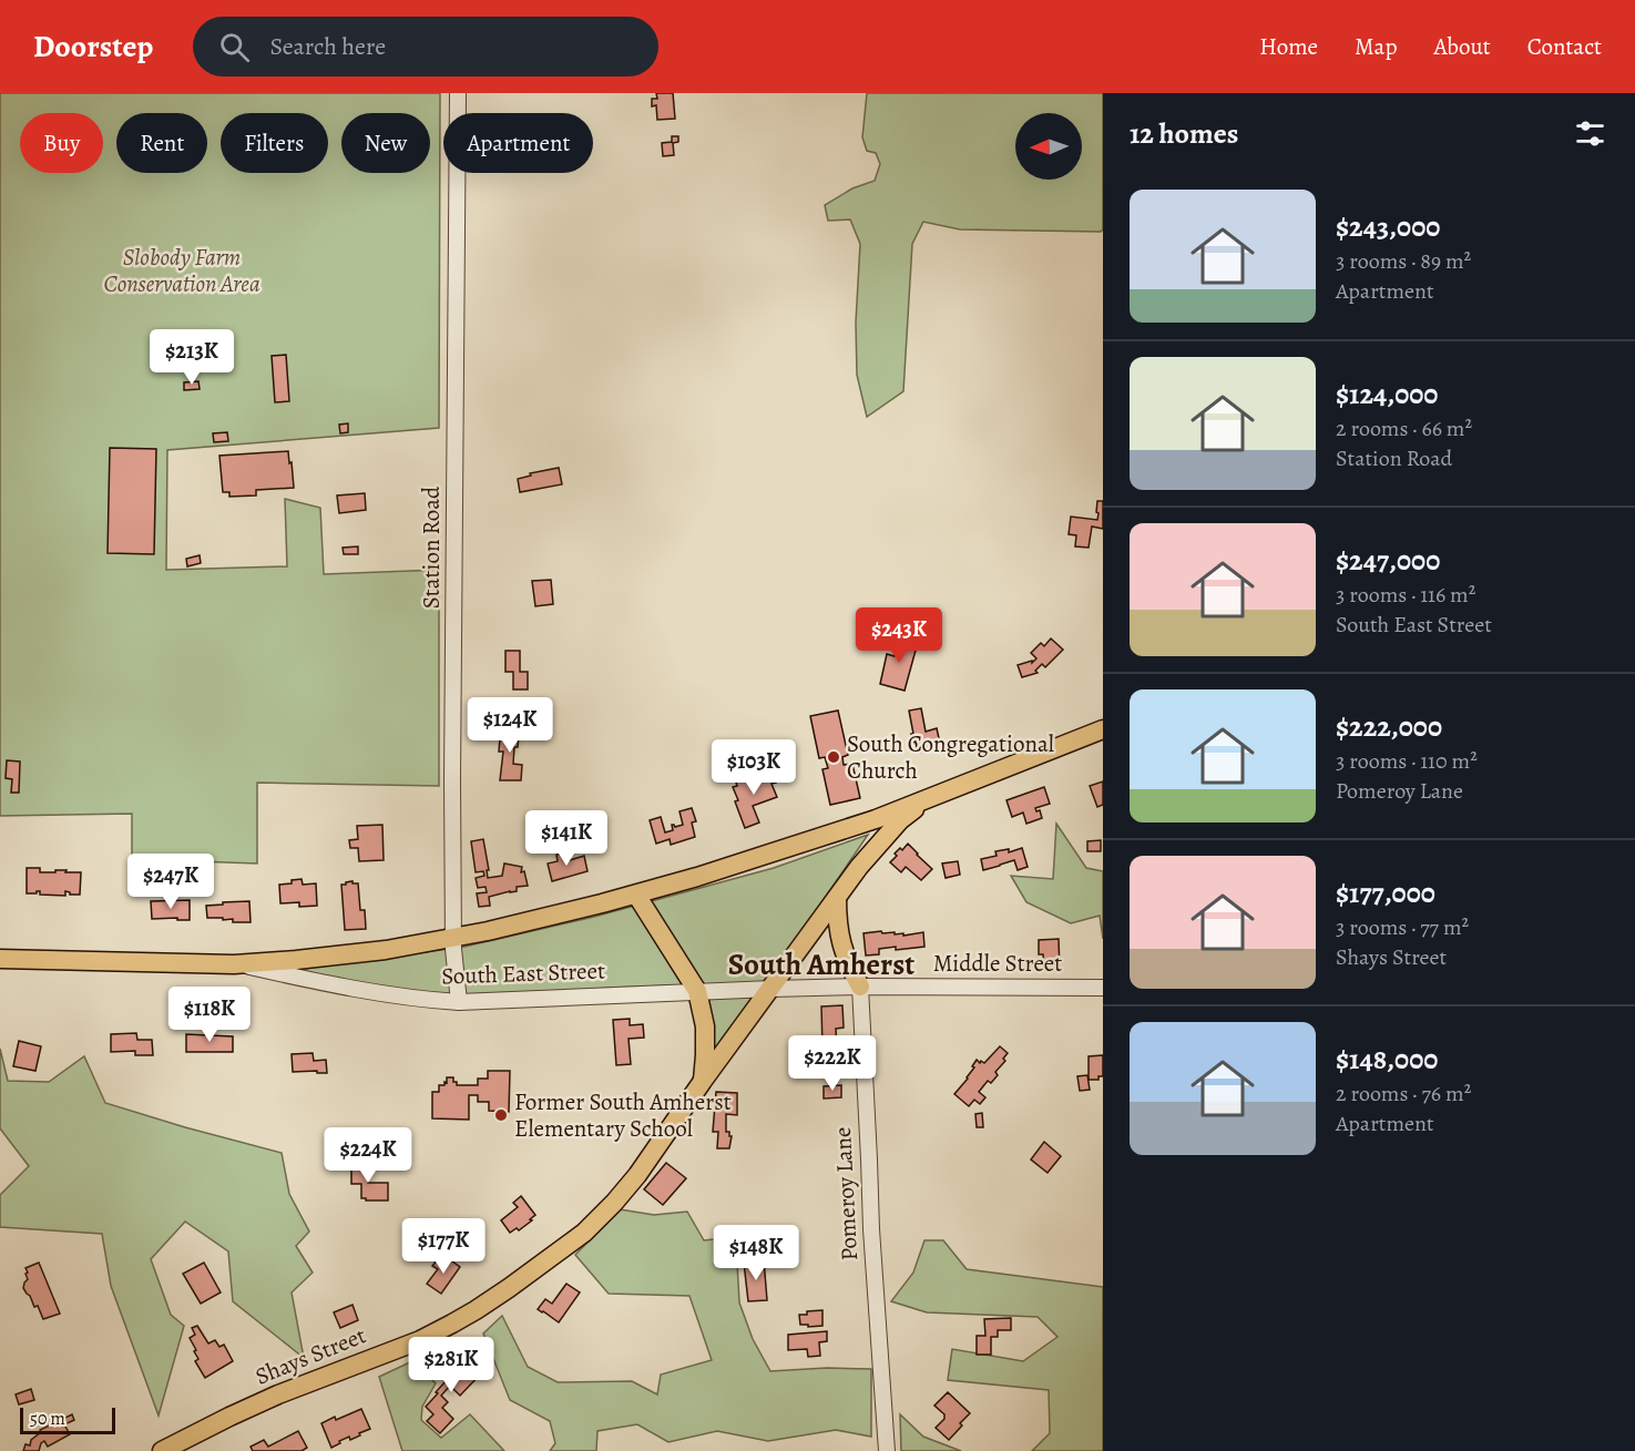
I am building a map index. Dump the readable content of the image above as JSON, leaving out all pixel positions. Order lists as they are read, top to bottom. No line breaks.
{"streets":{"main road":["South East Street","Pomeroy Lane","Shays Street"],"street":["Station Road","Middle Street"]},"crossings":[["Station Road","South East Street"],["Middle Street","South East Street"],["Middle Street","Pomeroy Lane"],["Middle Street","Shays Street"],["South East Street","Pomeroy Lane"],["South East Street","Shays Street"]],"districts":["South Amherst"],"parks":["Slobody Farm Conservation Area"],"places":["South Congregational Church","Former South Amherst Elementary School"],"scale_bar":"50 m","north":"left","page":{"header":"Doorstep","search":"Search here","nav":["Home","Map","About","Contact"],"heading":"12 homes","chip":["Buy","Rent","Filters","New","Apartment"],"list":[{"name":"$243,000","note":"3 rooms · 89 m² · Apartment"},{"name":"$124,000","note":"2 rooms · 66 m² · Station Road"},{"name":"$247,000","note":"3 rooms · 116 m² · South East Street"},{"name":"$222,000","note":"3 rooms · 110 m² · Pomeroy Lane"},{"name":"$177,000","note":"3 rooms · 77 m² · Shays Street"},{"name":"$148,000","note":"2 rooms · 76 m² · Apartment"}],"price":["$213K","$243K","$124K","$103K","$141K","$247K","$118K","$222K","$224K","$177K","$148K","$281K"],"scale":"50 m"}}
